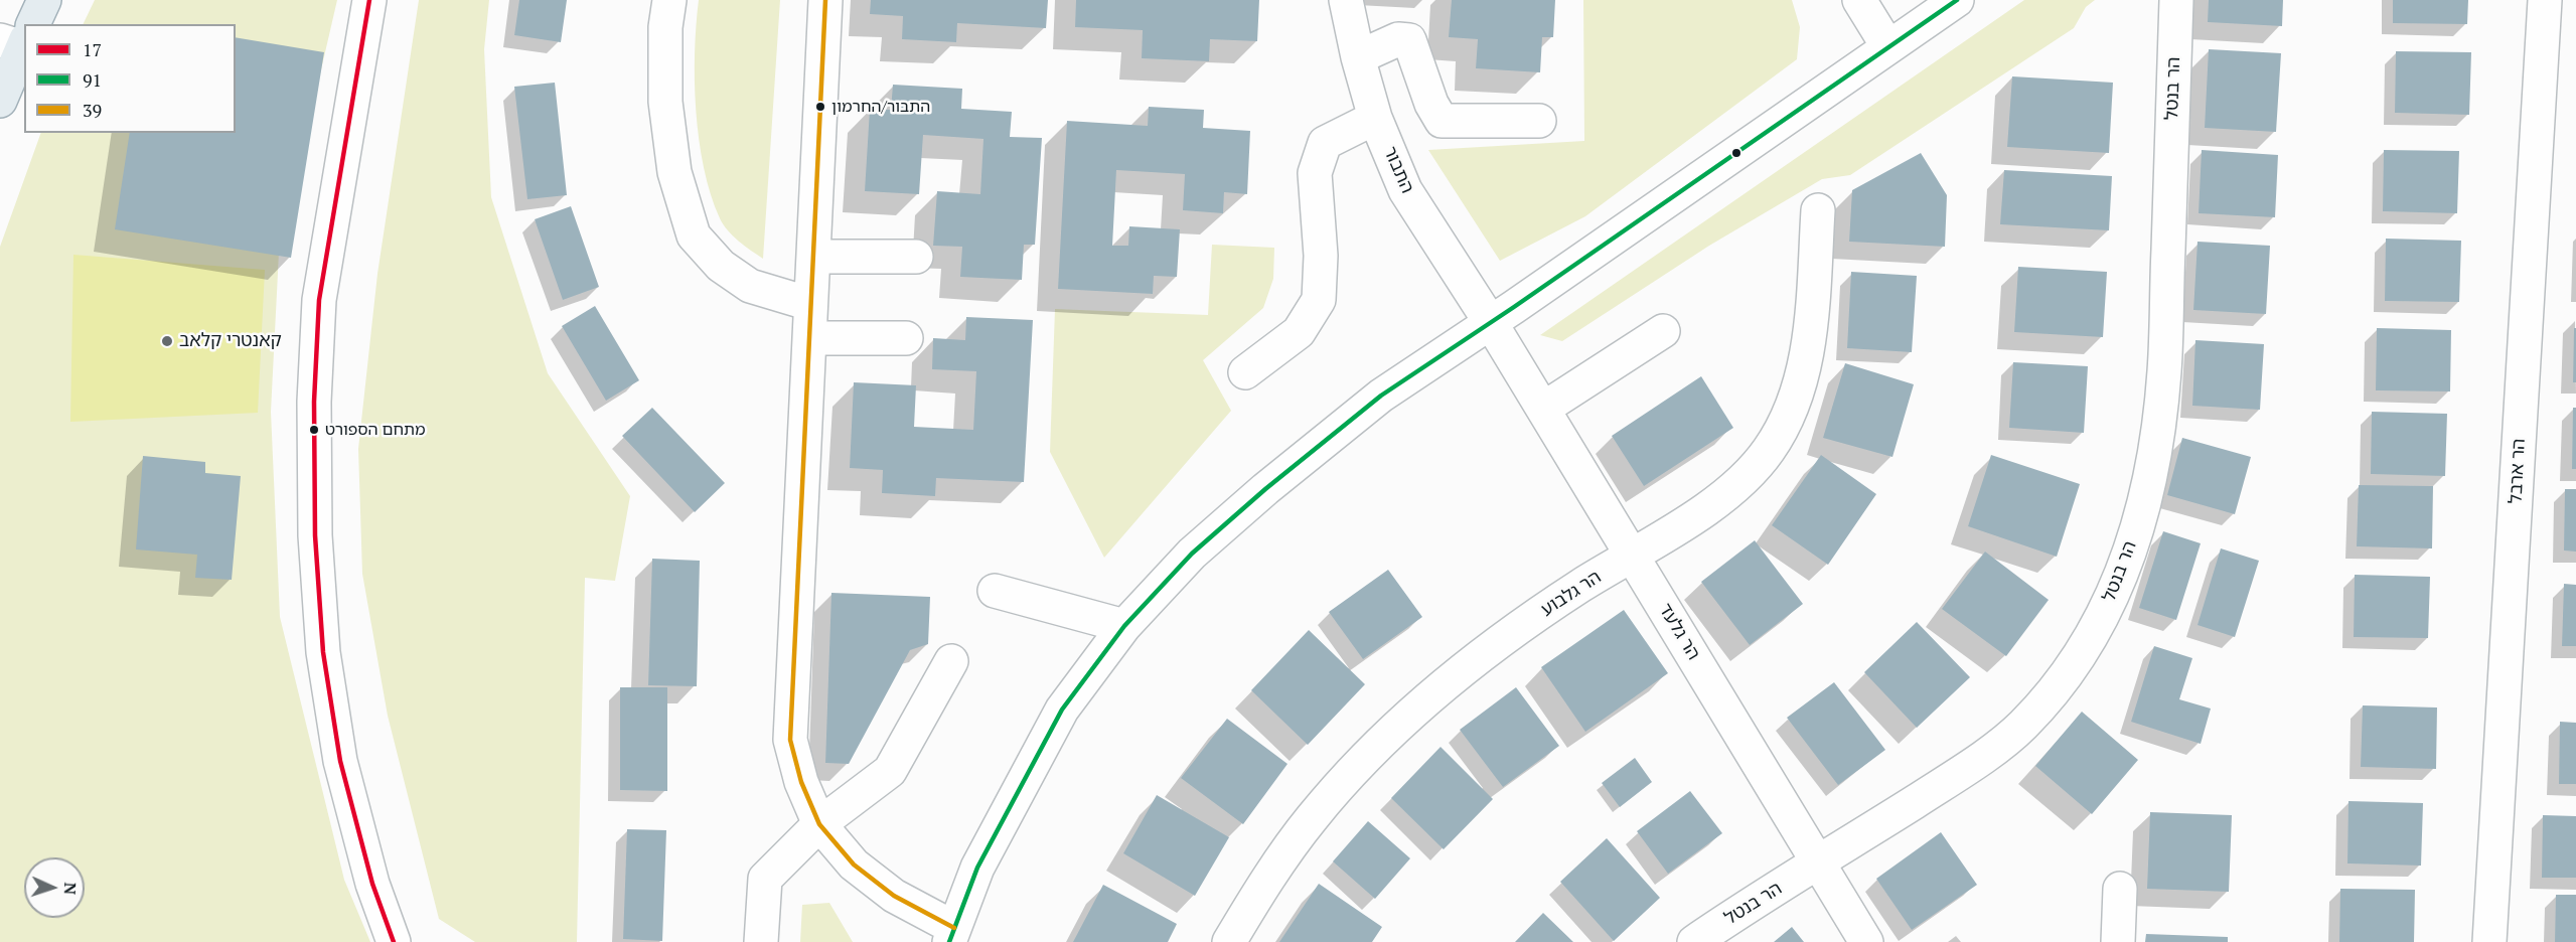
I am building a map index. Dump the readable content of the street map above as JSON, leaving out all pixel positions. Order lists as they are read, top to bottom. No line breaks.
{"streets":{"street":["הר בנטל","התבור","הר ארבל","הר גלבוע","הר גלעד"]},"crossings":[["הר בנטל","הר גלעד"],["התבור","הר גלעד"],["הר גלבוע","הר גלעד"]],"places":["התבור/החרמון","קאנטרי קלאב","מתחם הספורט"],"lines":["transit line 17","transit line 91","transit line 39"],"legend":["17","91","39"],"north":"right"}
